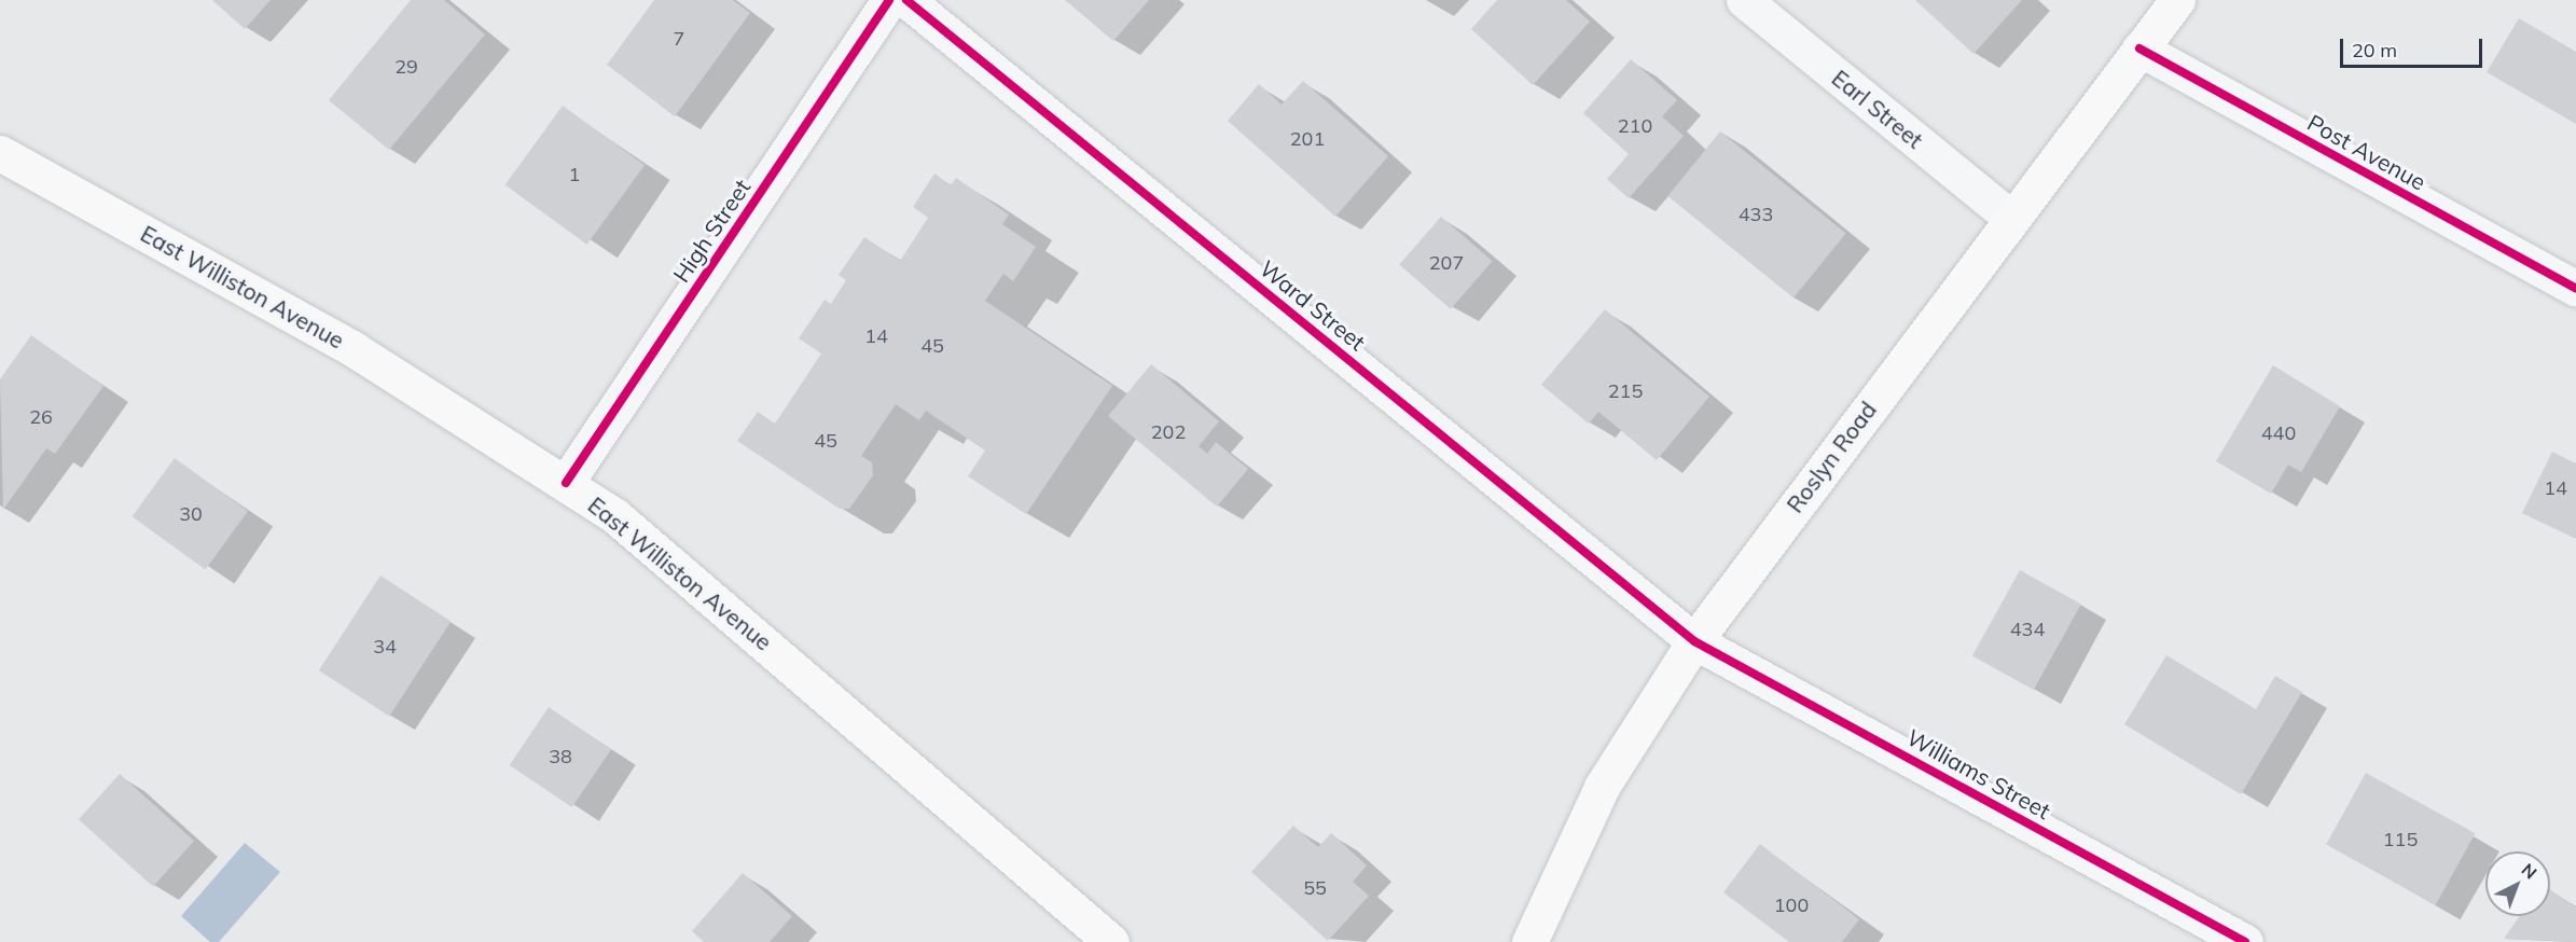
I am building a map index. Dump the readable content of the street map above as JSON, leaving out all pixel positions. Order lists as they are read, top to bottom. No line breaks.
{"streets":{"main road":["East Williston Avenue","Roslyn Road"],"street":["Earl Street","Post Avenue","High Street","Ward Street","Williams Street"]},"crossings":[["Earl Street","Roslyn Road"],["Post Avenue","Roslyn Road"],["High Street","East Williston Avenue"],["Ward Street","Roslyn Road"],["Ward Street","Williams Street"],["Roslyn Road","Williams Street"]],"house_numbers":["7","29","210","201","1","433","207","14","45","215","26","202","440","45","14","30","434","34","38","115","55","100"],"scale_bar":"20 m","north":"top right"}
